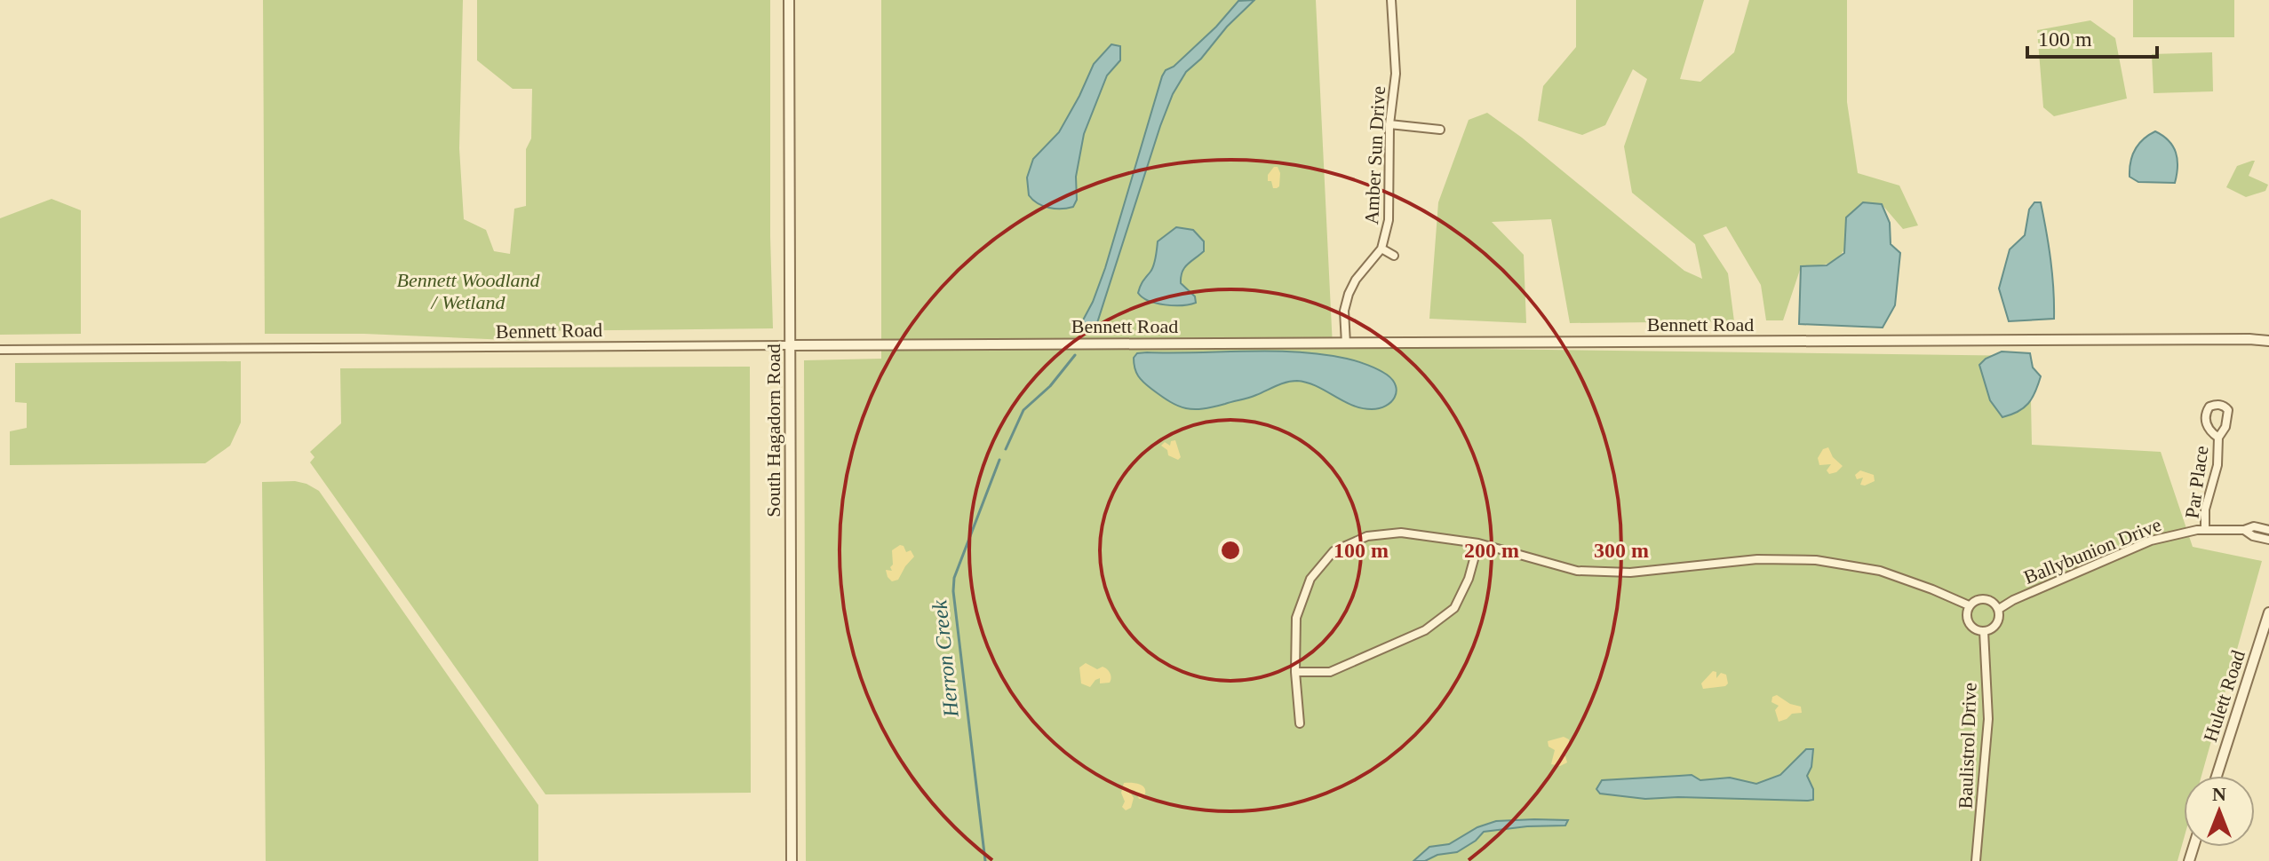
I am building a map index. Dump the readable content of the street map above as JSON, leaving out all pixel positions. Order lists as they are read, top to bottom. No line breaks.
{"streets":{"street":["Amber Sun Drive","Bennett Road","South Hagadorn Road","Par Place","Ballybunion Drive","Hulett Road","Baulistrol Drive"]},"crossings":[["Amber Sun Drive","Bennett Road"],["Bennett Road","South Hagadorn Road"],["Par Place","Ballybunion Drive"],["Ballybunion Drive","Baulistrol Drive"]],"water":["Herron Creek"],"parks":["Bennett Woodland / Wetland"],"scale_bar":"100 m","north":"top","rings":["100 m","200 m","300 m"]}
